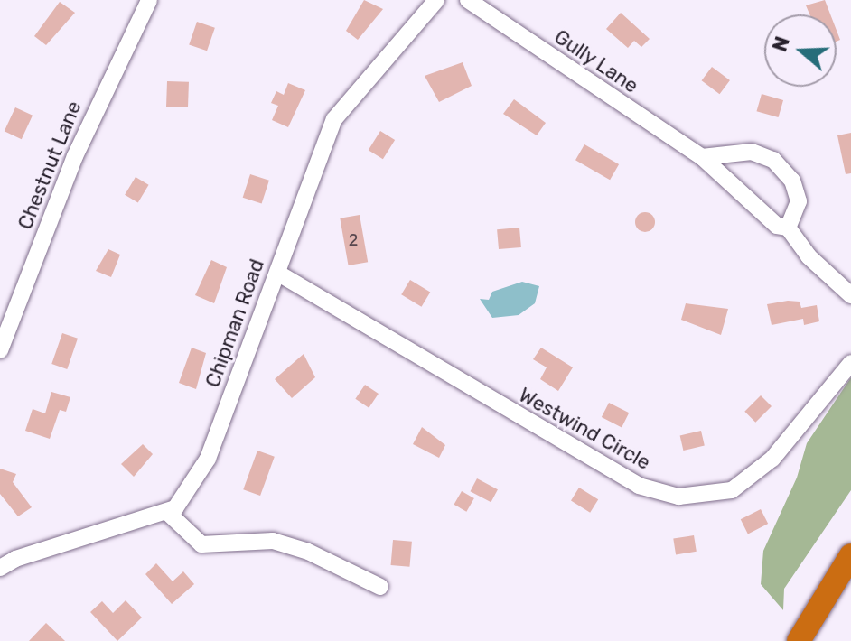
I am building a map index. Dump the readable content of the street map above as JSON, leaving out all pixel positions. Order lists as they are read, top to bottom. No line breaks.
{"streets":{"street":["Gully Lane","Chestnut Lane","Chipman Road","Westwind Circle"]},"crossings":[["Chipman Road","Westwind Circle"]],"house_numbers":["2"],"north":"left"}
